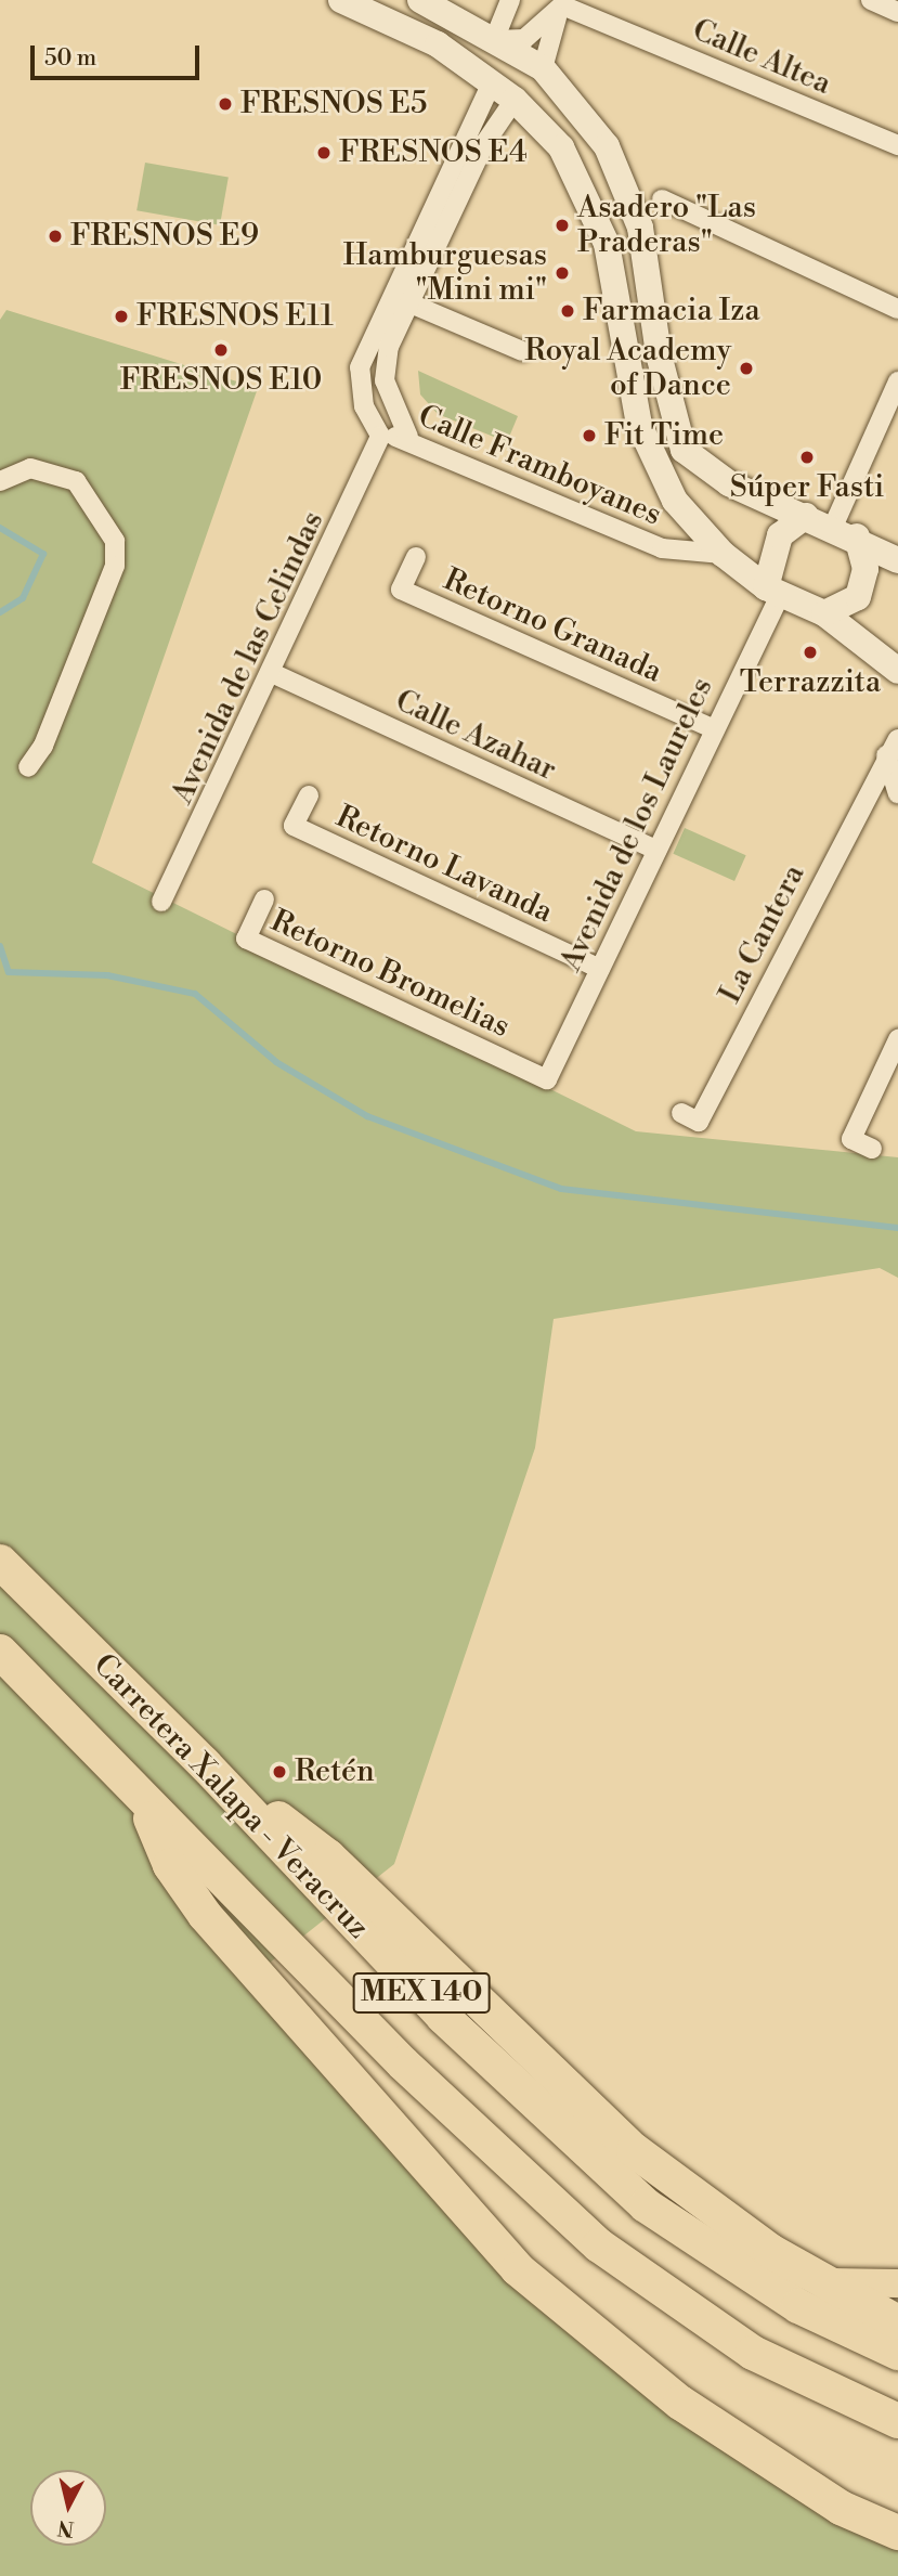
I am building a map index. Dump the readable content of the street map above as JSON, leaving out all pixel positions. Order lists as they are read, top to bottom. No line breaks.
{"streets":{"highway":["Carretera Xalapa - Veracruz","MEX 140"],"street":["Calle Altea","Calle Framboyanes","Retorno Granada","Avenida de las Celindas","Calle Azahar","Avenida de los Laureles","Retorno Lavanda","La Cantera","Retorno Bromelias"]},"crossings":[["Calle Framboyanes","Avenida de las Celindas"],["Retorno Granada","Avenida de los Laureles"],["Avenida de las Celindas","Calle Azahar"],["Calle Azahar","Avenida de los Laureles"],["Avenida de los Laureles","Retorno Lavanda"],["Avenida de los Laureles","Retorno Bromelias"]],"places":["FRESNOS E5","FRESNOS E4","Asadero \"Las Praderas\"","FRESNOS E9","Hamburguesas \"Mini mi\"","Farmacia Iza","FRESNOS E11","FRESNOS E10","Royal Academy of Dance","Fit Time","Súper Fasti","Terrazzita","Retén"],"scale_bar":"50 m","north":"bottom"}
